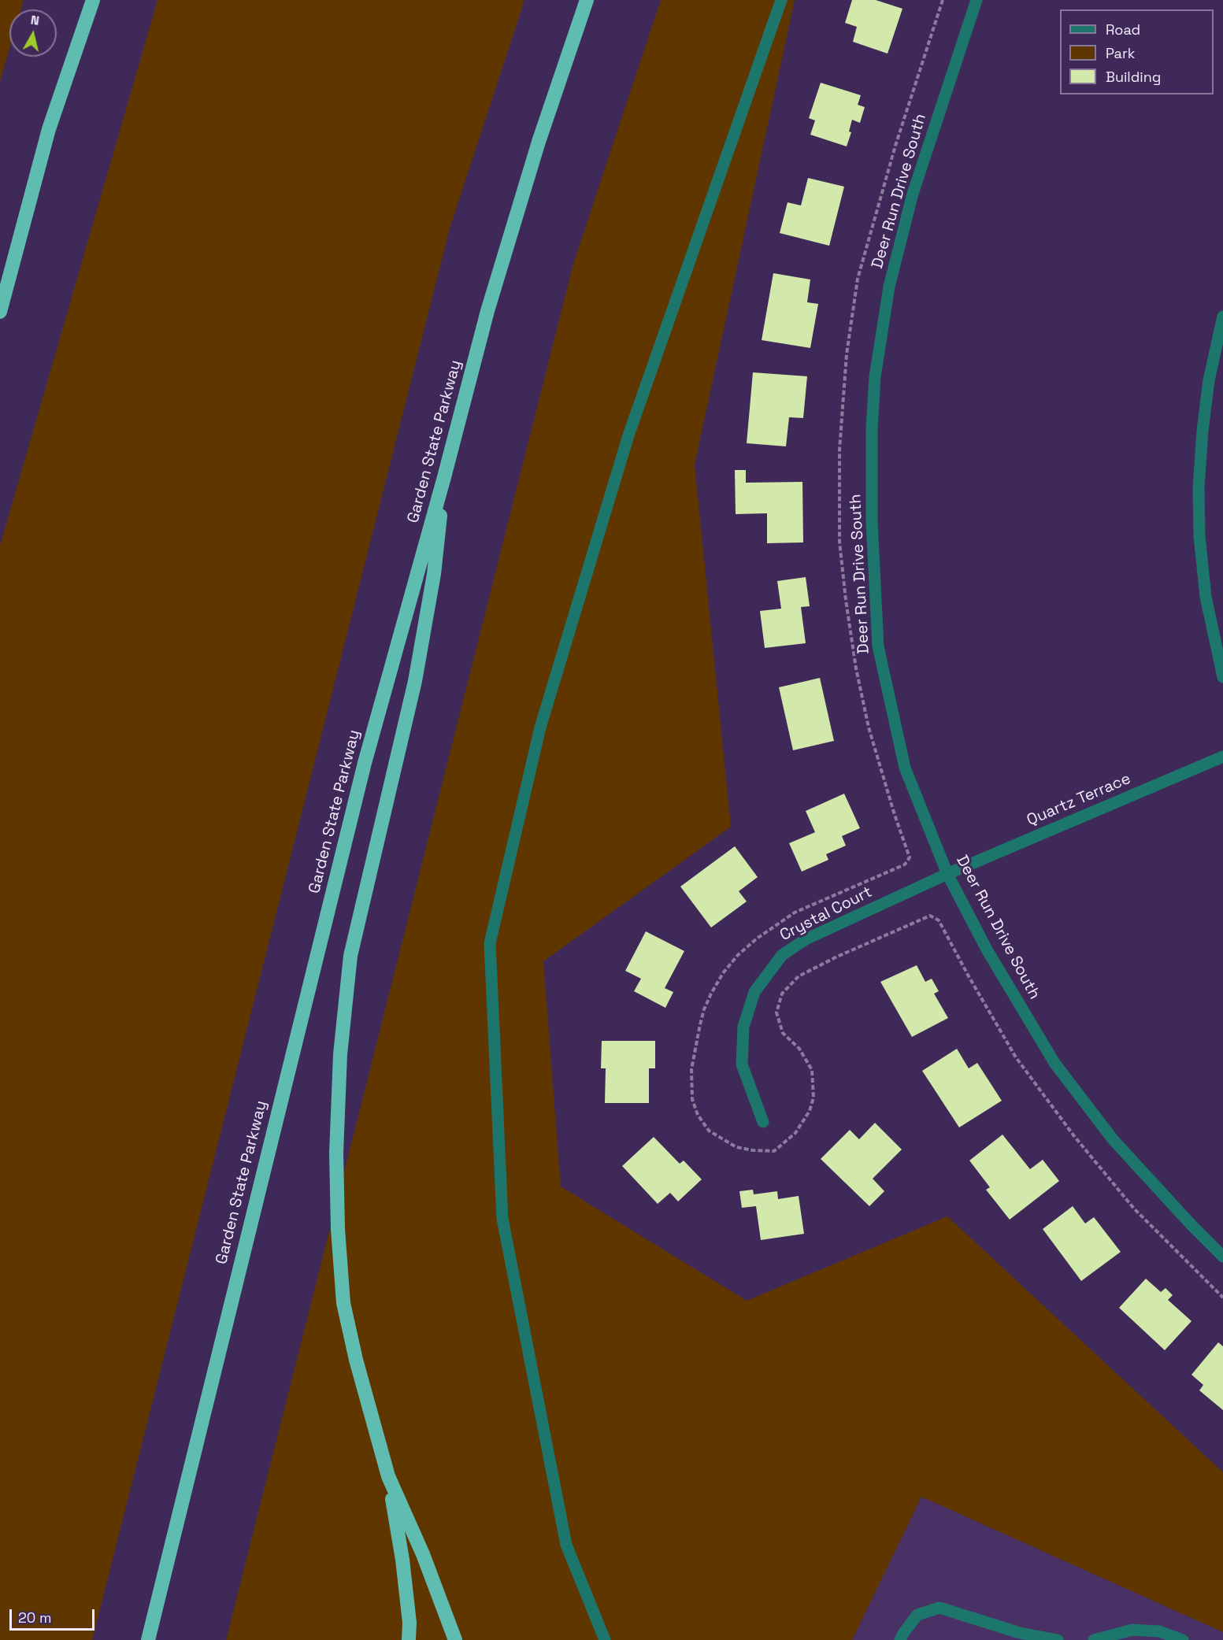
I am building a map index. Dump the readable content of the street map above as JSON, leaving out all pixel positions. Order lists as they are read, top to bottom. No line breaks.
{"streets":{"highway":["Garden State Parkway"],"street":["Deer Run Drive South","Quartz Terrace","Crystal Court"]},"crossings":[["Deer Run Drive South","Quartz Terrace"],["Deer Run Drive South","Crystal Court"],["Quartz Terrace","Crystal Court"]],"legend":["Road","Park","Building"],"scale_bar":"20 m","north":"top"}
